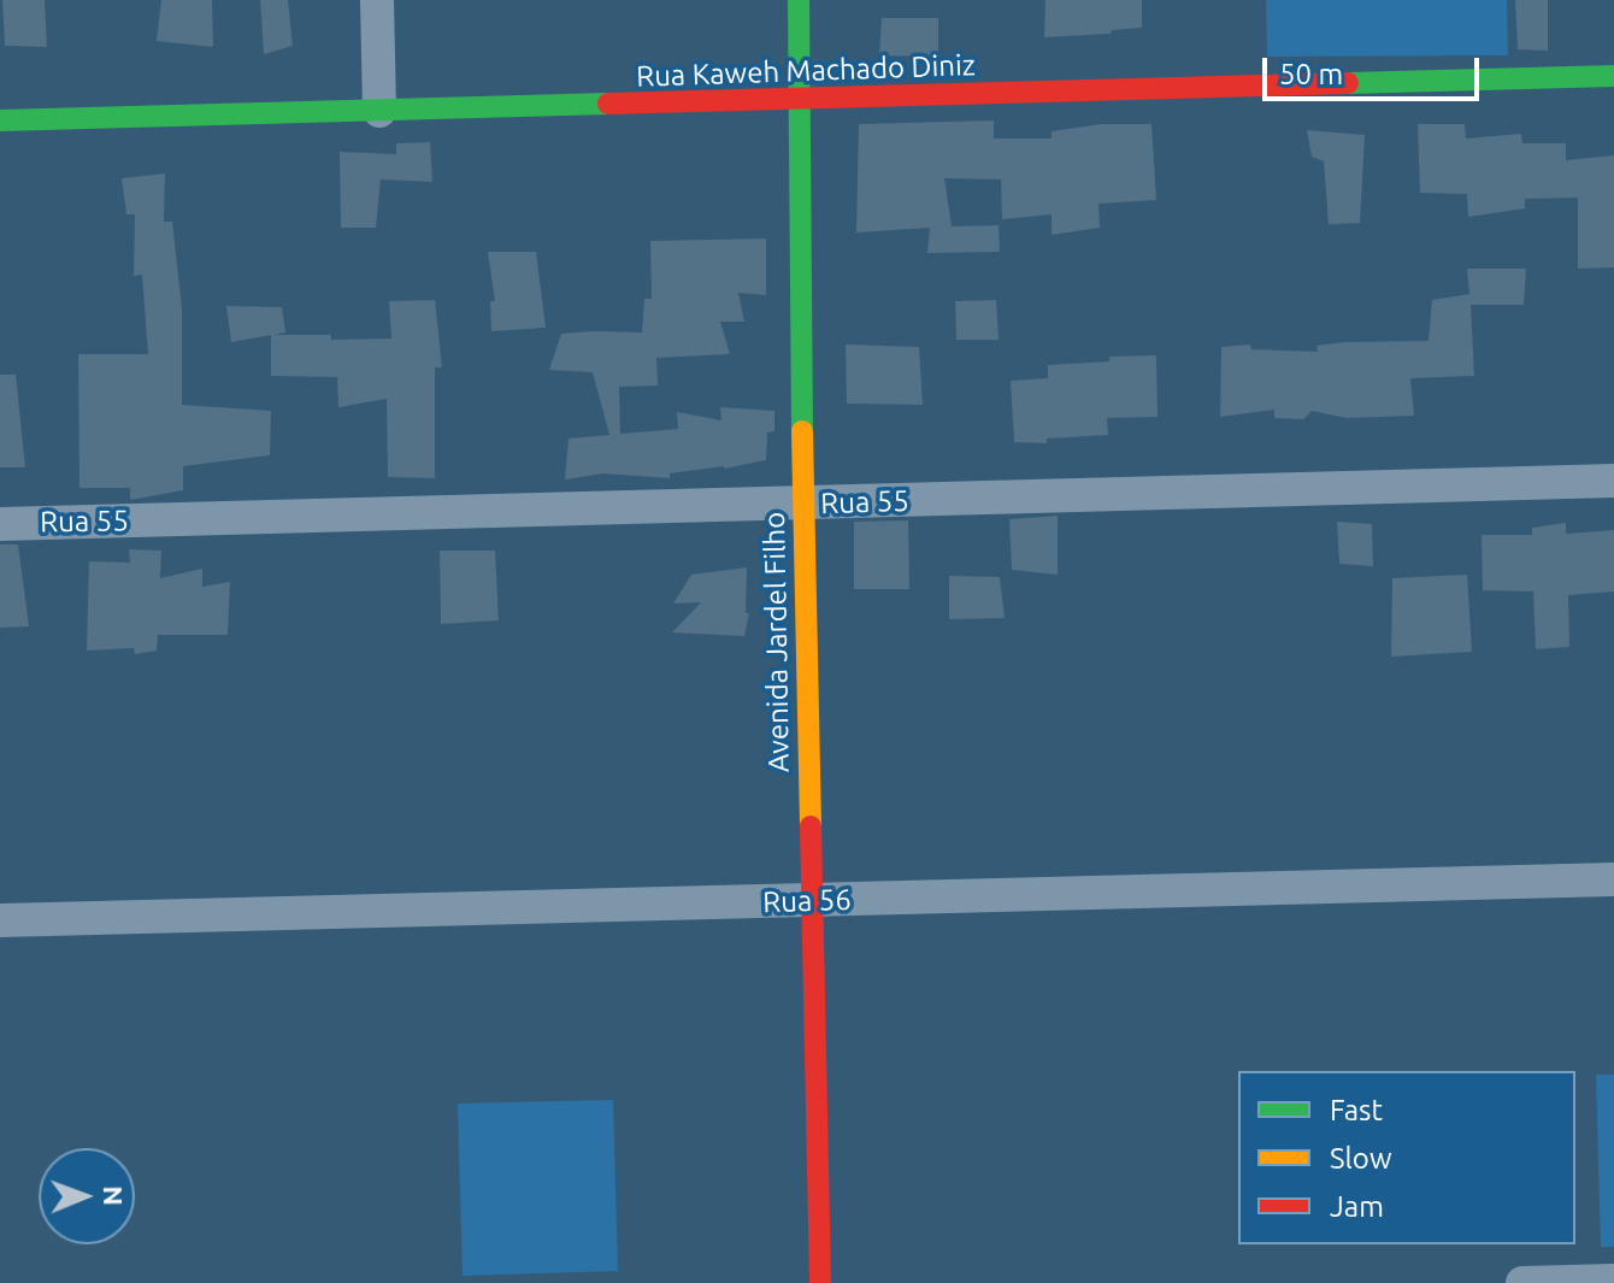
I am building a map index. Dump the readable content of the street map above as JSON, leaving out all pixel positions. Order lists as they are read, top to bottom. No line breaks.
{"streets":{"street":["Rua Kaweh Machado Diniz","Rua 55","Avenida Jardel Filho","Rua 56"]},"crossings":[["Rua Kaweh Machado Diniz","Avenida Jardel Filho"],["Rua 55","Avenida Jardel Filho"],["Avenida Jardel Filho","Rua 56"]],"legend":["Fast","Slow","Jam"],"scale_bar":"50 m","north":"right"}
